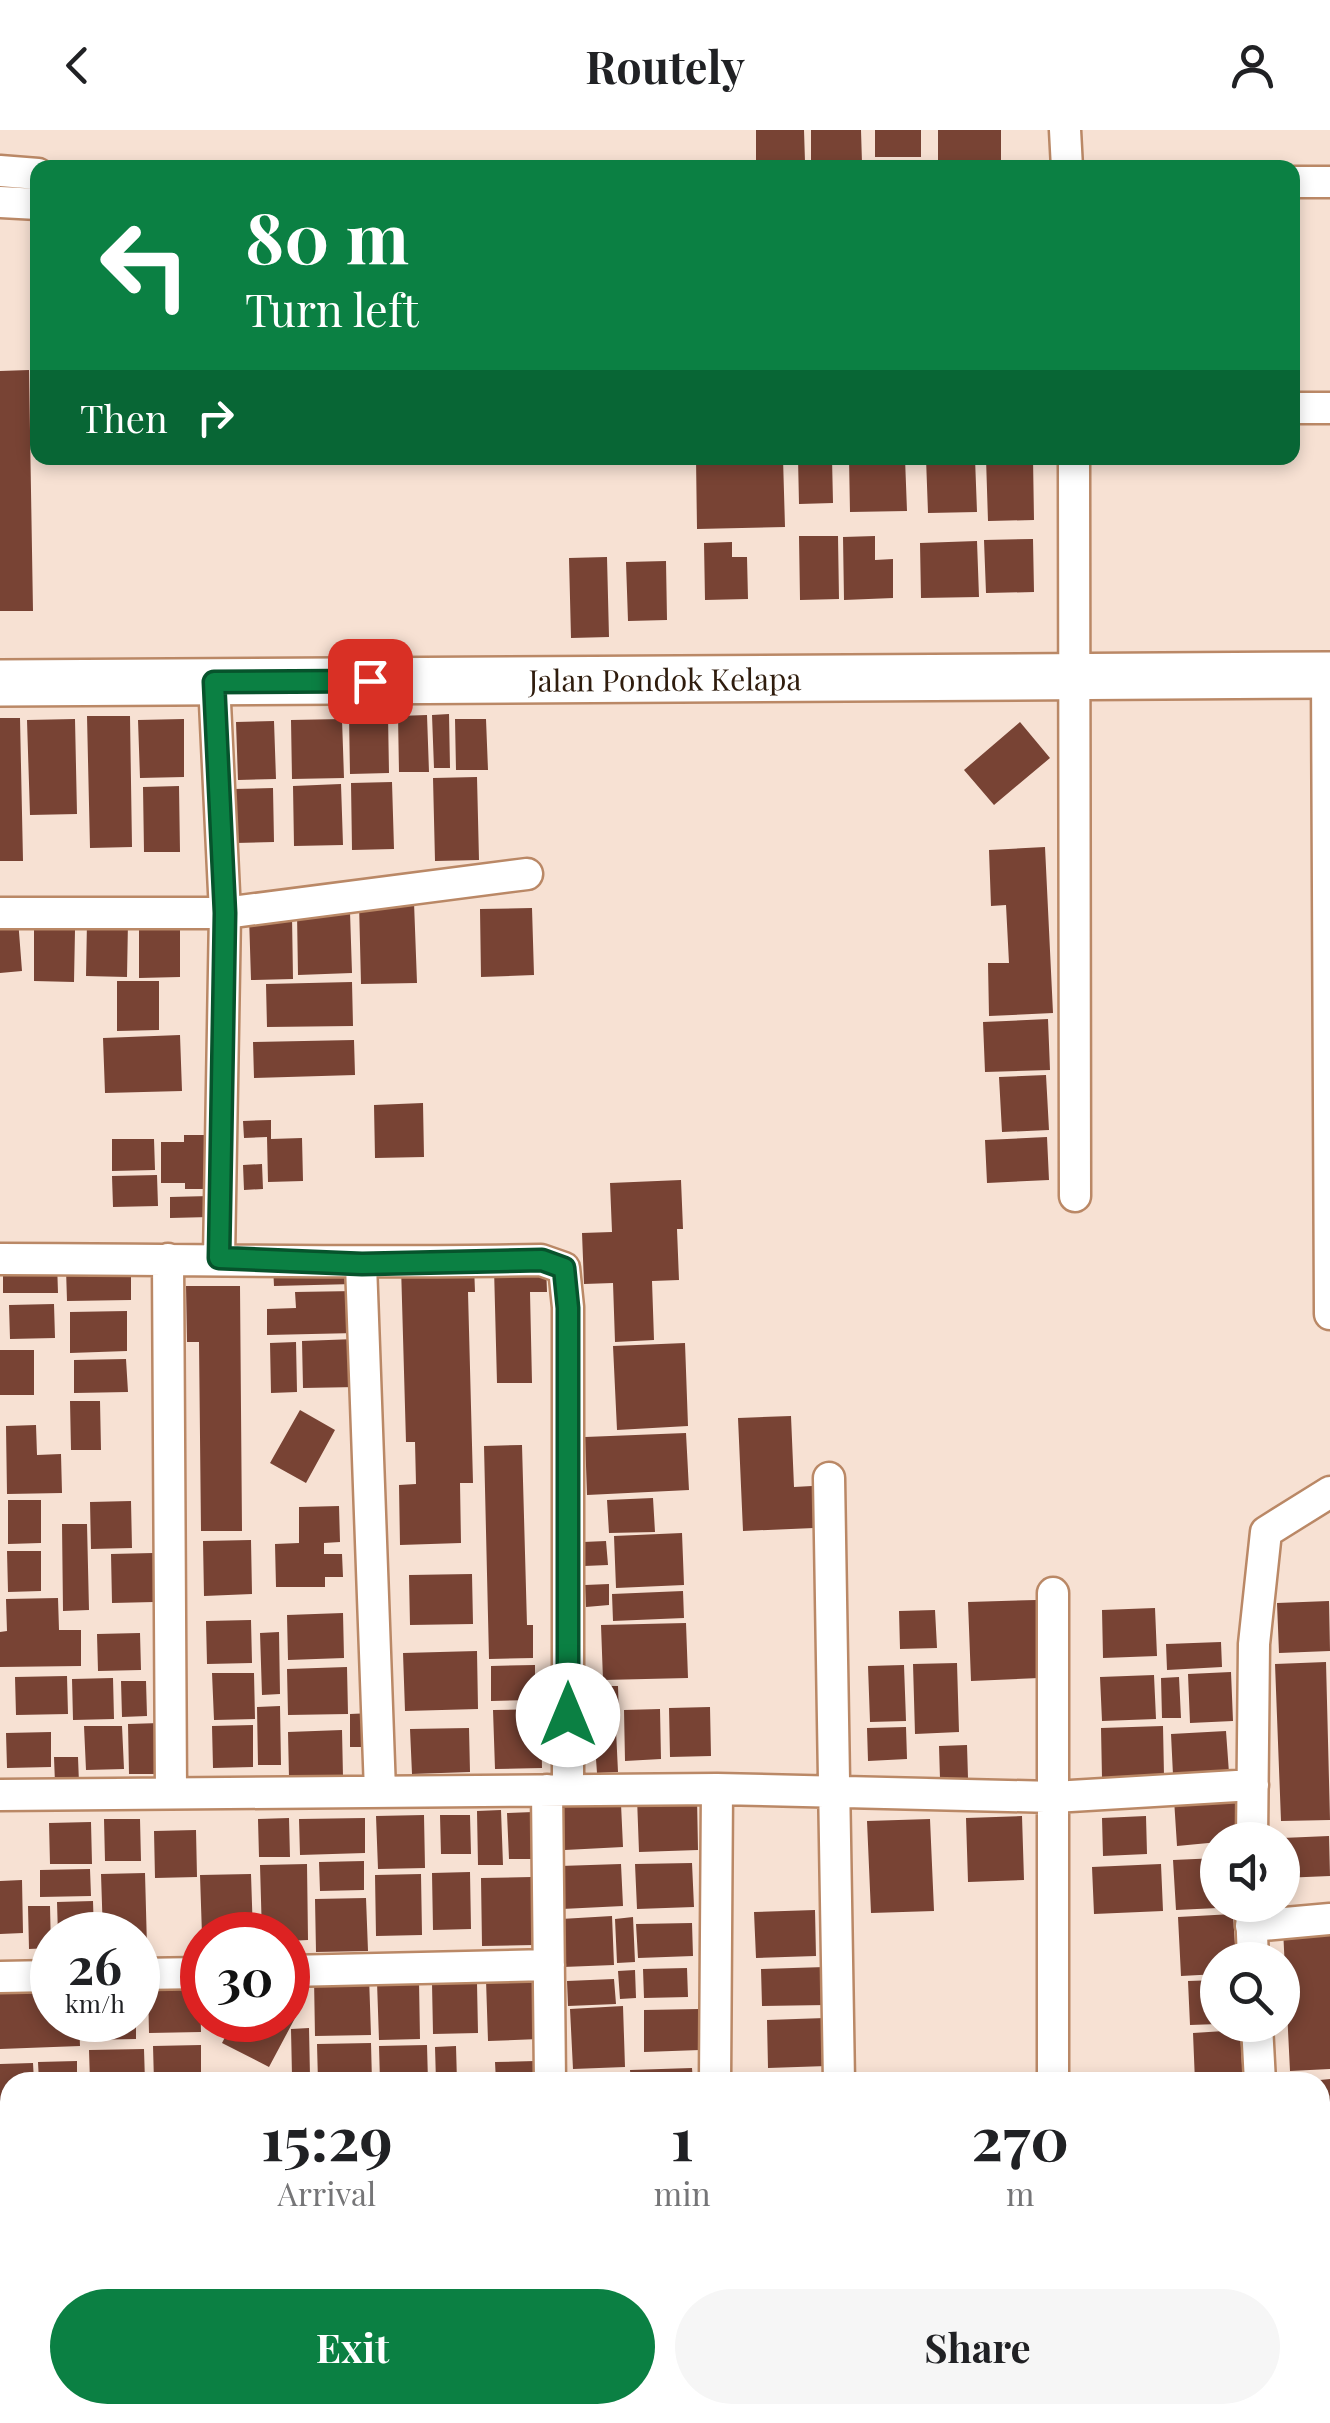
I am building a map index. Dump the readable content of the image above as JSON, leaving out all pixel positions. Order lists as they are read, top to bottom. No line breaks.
{"streets":{"street":["Jalan Pondok Kelapa"]},"page":{"header":"Routely","turn":["80 m","Turn left"],"then":"Then","speed":"26 km/h","limit":"30","eta":["15:29","Arrival","1","min","270","m"],"buttons":["Exit","Share"]}}
